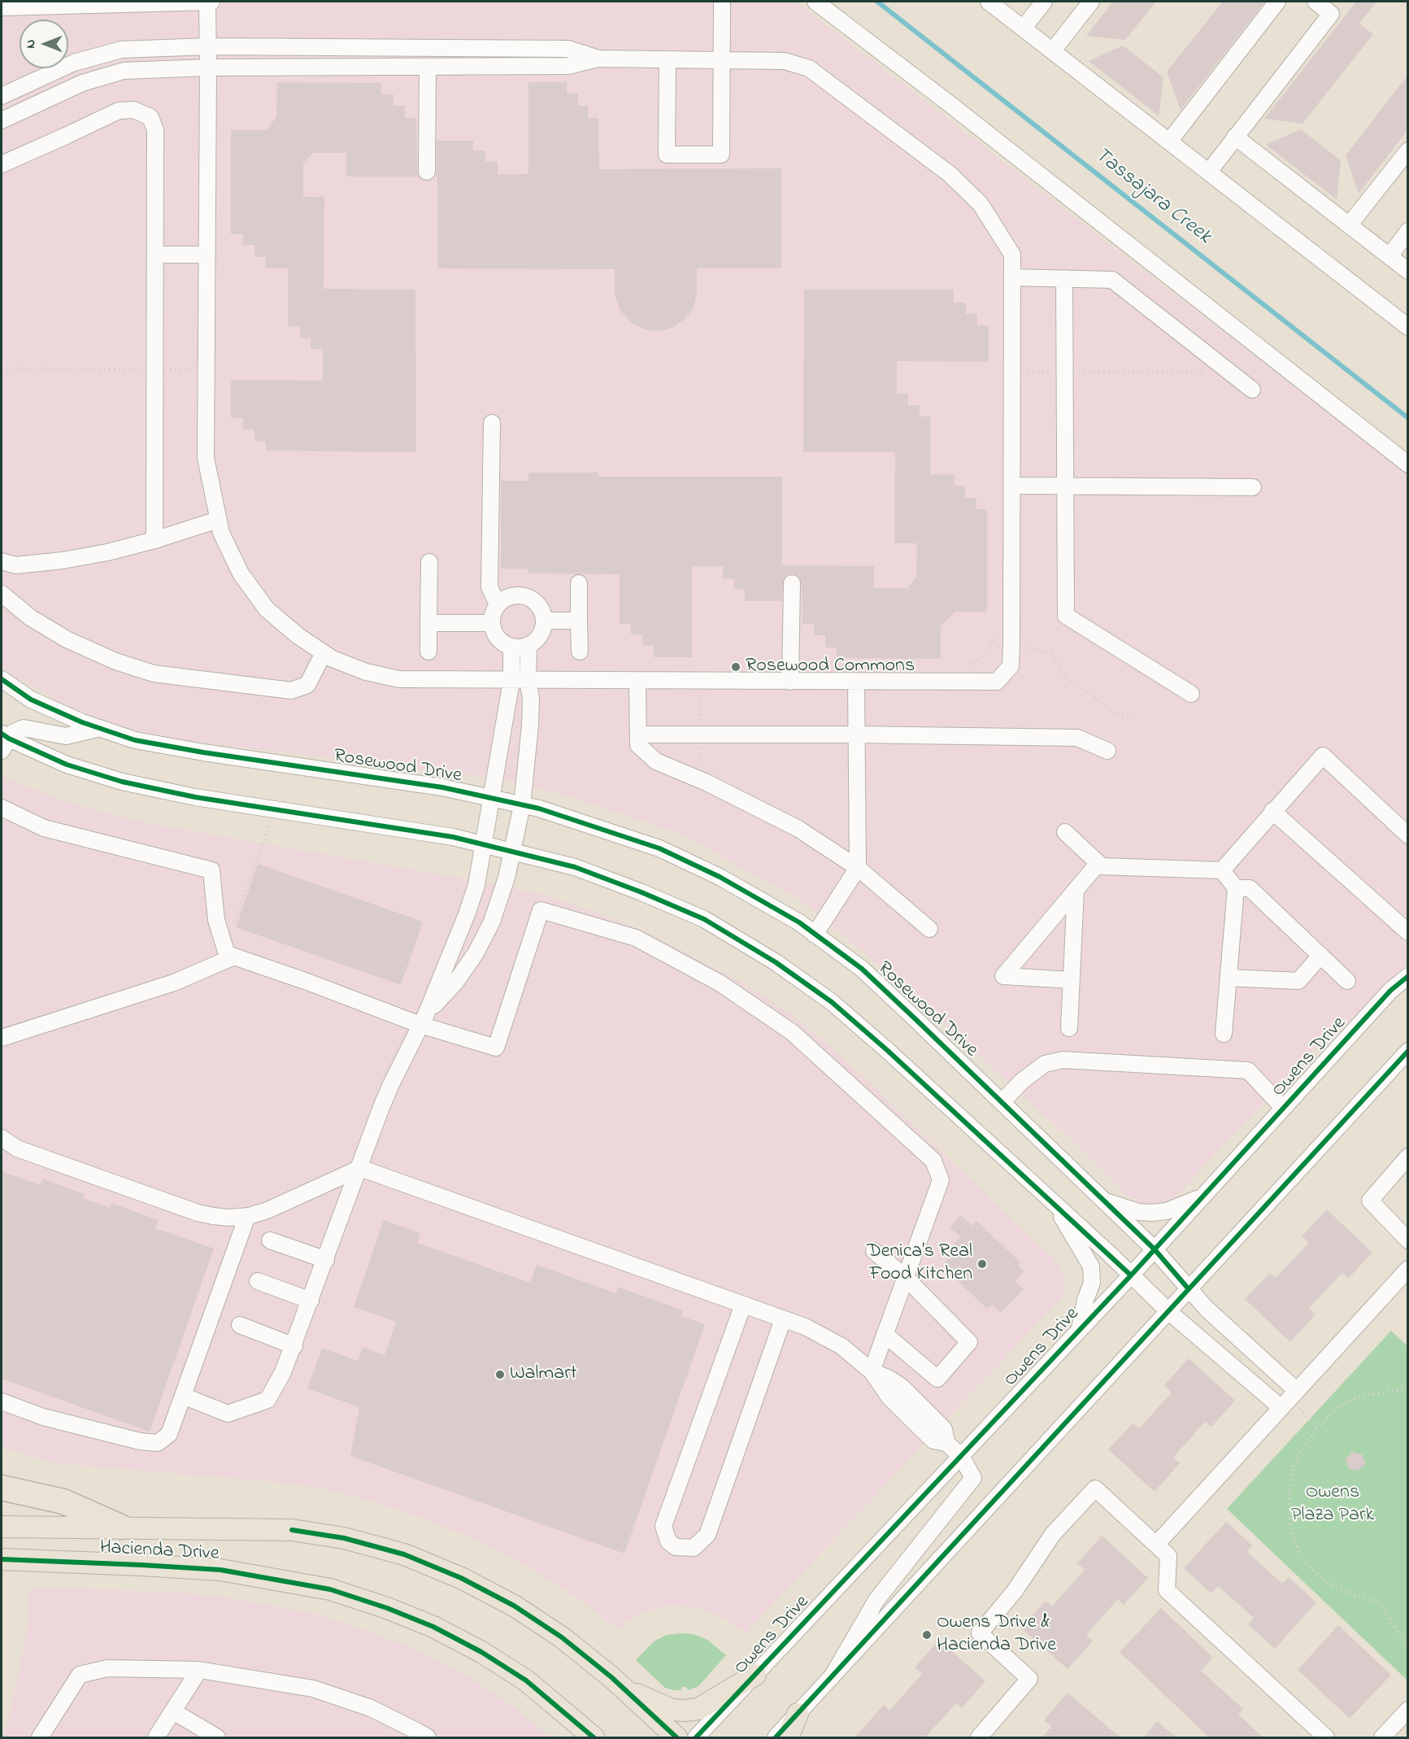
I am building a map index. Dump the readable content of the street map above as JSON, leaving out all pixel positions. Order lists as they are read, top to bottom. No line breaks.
{"streets":{"main road":["Hacienda Drive"],"street":["Rosewood Drive","Owens Drive"]},"crossings":[["Rosewood Drive","Owens Drive"]],"water":["Tassajara Creek"],"parks":["Owens Plaza Park"],"places":["Rosewood Commons","Denica’s Real Food Kitchen","Walmart","Owens Drive & Hacienda Drive"],"north":"left"}
